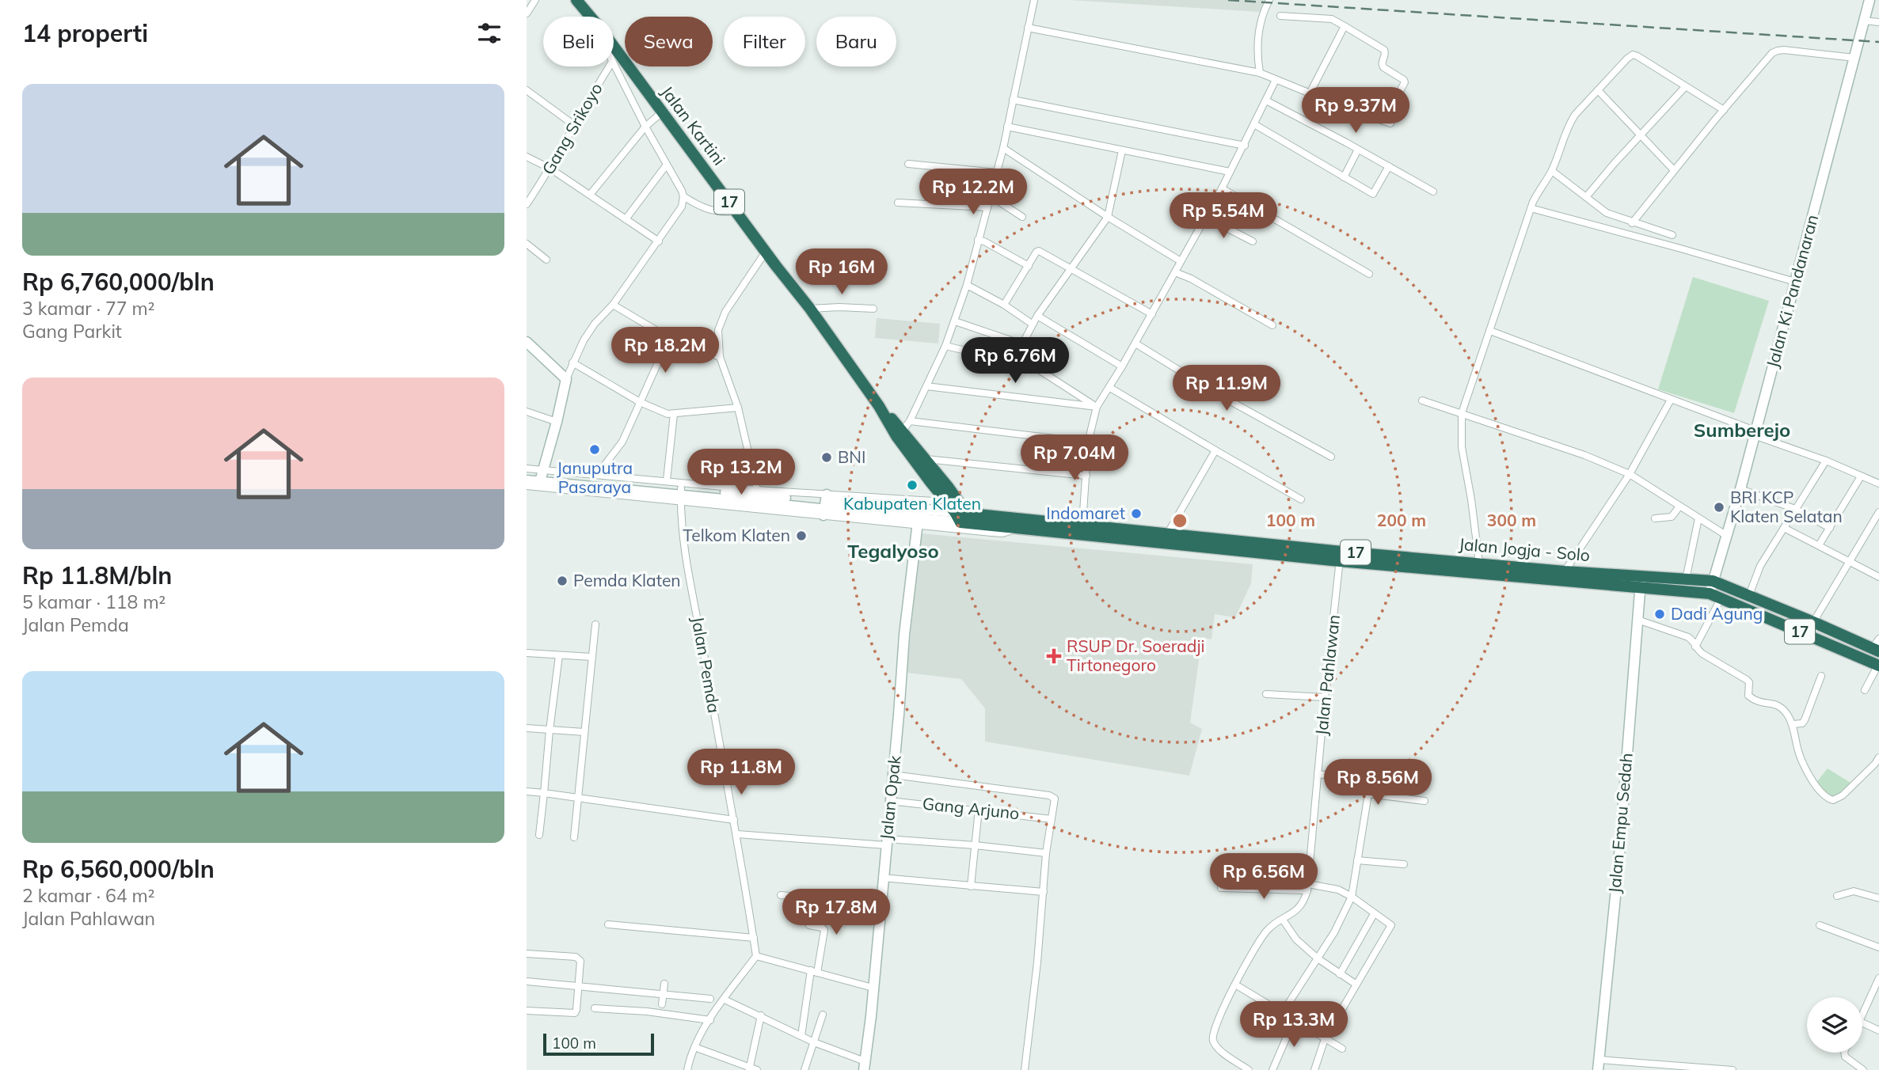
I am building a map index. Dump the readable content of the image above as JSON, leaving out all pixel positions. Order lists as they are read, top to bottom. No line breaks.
{"streets":{"highway":["Jalan Kartini","17","Jalan Jogja - Solo"],"street":["Gang Srikoyo","Jalan Ki Pandanaran","Jalan Pemda","Jalan Pahlawan","Jalan Opak","Gang Arjuno","Jalan Empu Sedah"]},"crossings":[["Jalan Kartini","Gang Srikoyo"],["Jalan Kartini","17"],["17","Jalan Jogja - Solo"],["Jalan Ki Pandanaran","Jalan Jogja - Solo"],["Jalan Jogja - Solo","Jalan Pahlawan"],["Jalan Jogja - Solo","Jalan Empu Sedah"],["Jalan Opak","Gang Arjuno"]],"districts":["Sumberejo","Tegalyoso"],"places":{"other":["Januputra Pasaraya","BNI","Kabupaten Klaten","BRI KCP Klaten Selatan","Indomaret","Telkom Klaten","Pemda Klaten","Dadi Agung"],"health":["RSUP Dr. Soeradji Tirtonegoro"]},"scale_bar":"100 m","page":{"heading":"14 properti","chip":["Beli","Sewa","Filter","Baru"],"list":[{"name":"Rp 6,760,000/bln","note":"3 kamar · 77 m² · Gang Parkit"},{"name":"Rp 11.8M/bln","note":"5 kamar · 118 m² · Jalan Pemda"},{"name":"Rp 6,560,000/bln","note":"2 kamar · 64 m² · Jalan Pahlawan"}],"price":["Rp 9.37M","Rp 12.2M","Rp 5.54M","Rp 16M","Rp 18.2M","Rp 6.76M","Rp 11.9M","Rp 7.04M","Rp 13.2M","Rp 11.8M","Rp 8.56M","Rp 6.56M","Rp 17.8M","Rp 13.3M"],"scale":"100 m"},"rings":["100 m","200 m","300 m"]}
